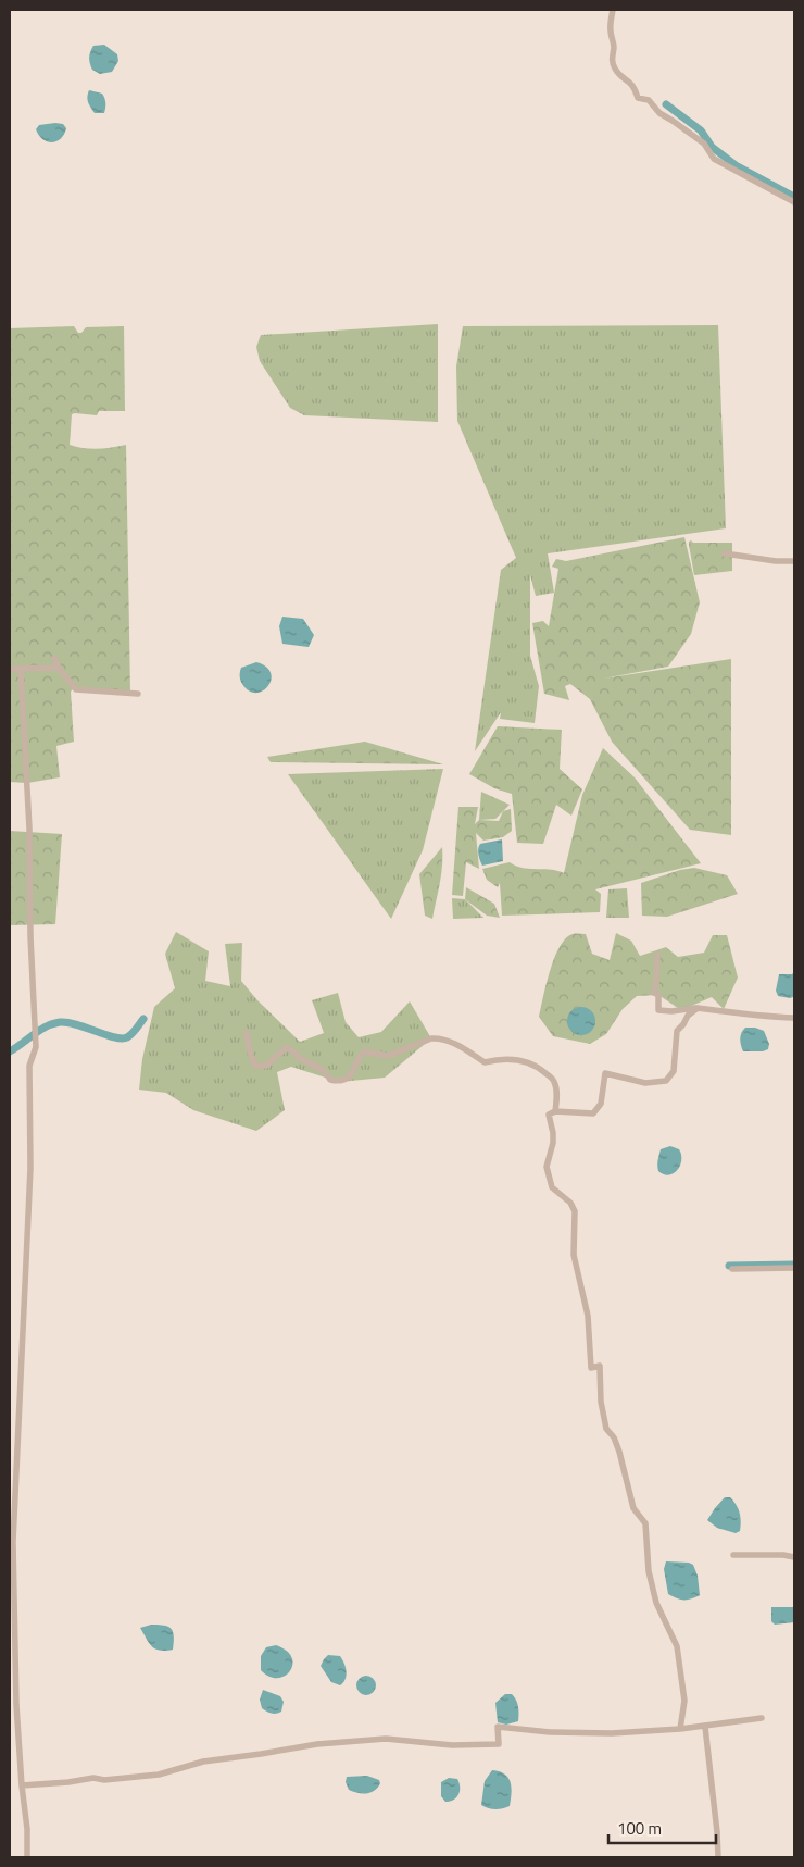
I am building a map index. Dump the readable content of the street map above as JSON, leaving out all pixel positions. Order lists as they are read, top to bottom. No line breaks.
{"scale_bar":"100 m"}
